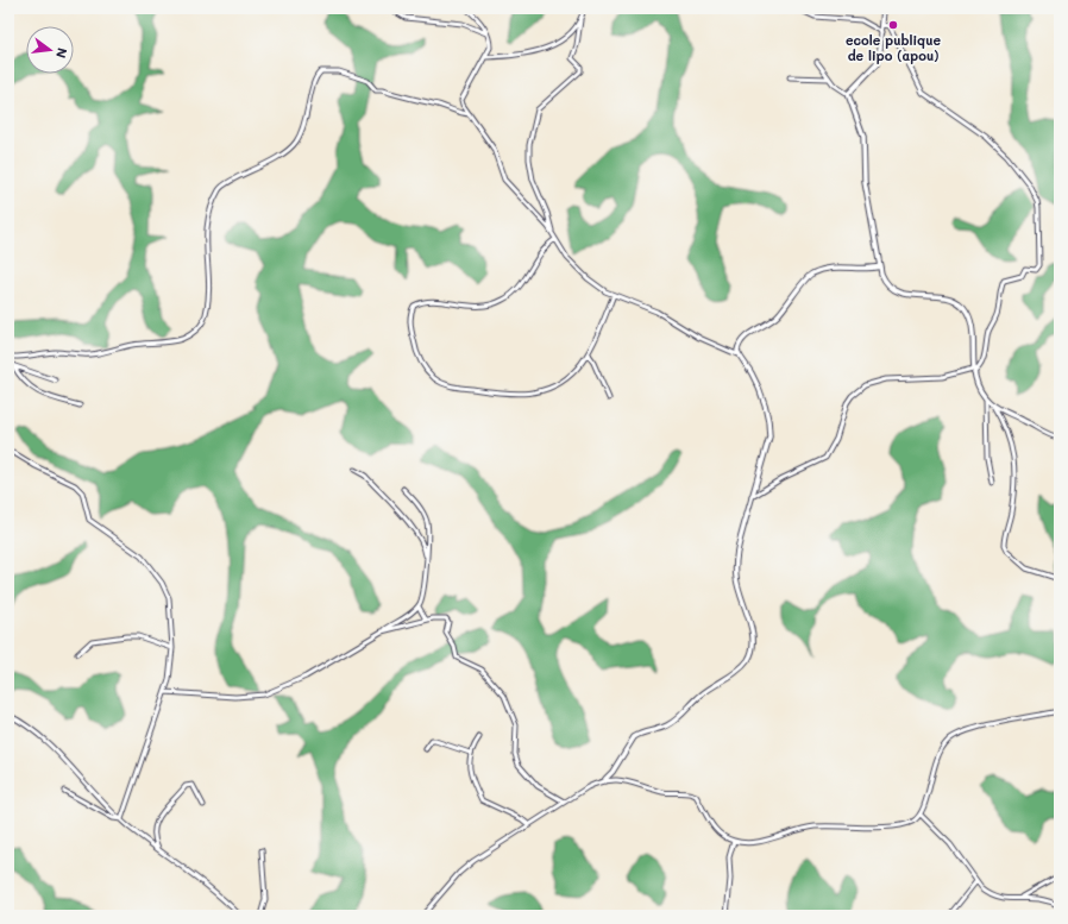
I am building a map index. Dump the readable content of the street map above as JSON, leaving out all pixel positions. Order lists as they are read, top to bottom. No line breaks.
{"places":["ecole publique de lipo (apou)"],"north":"right"}
